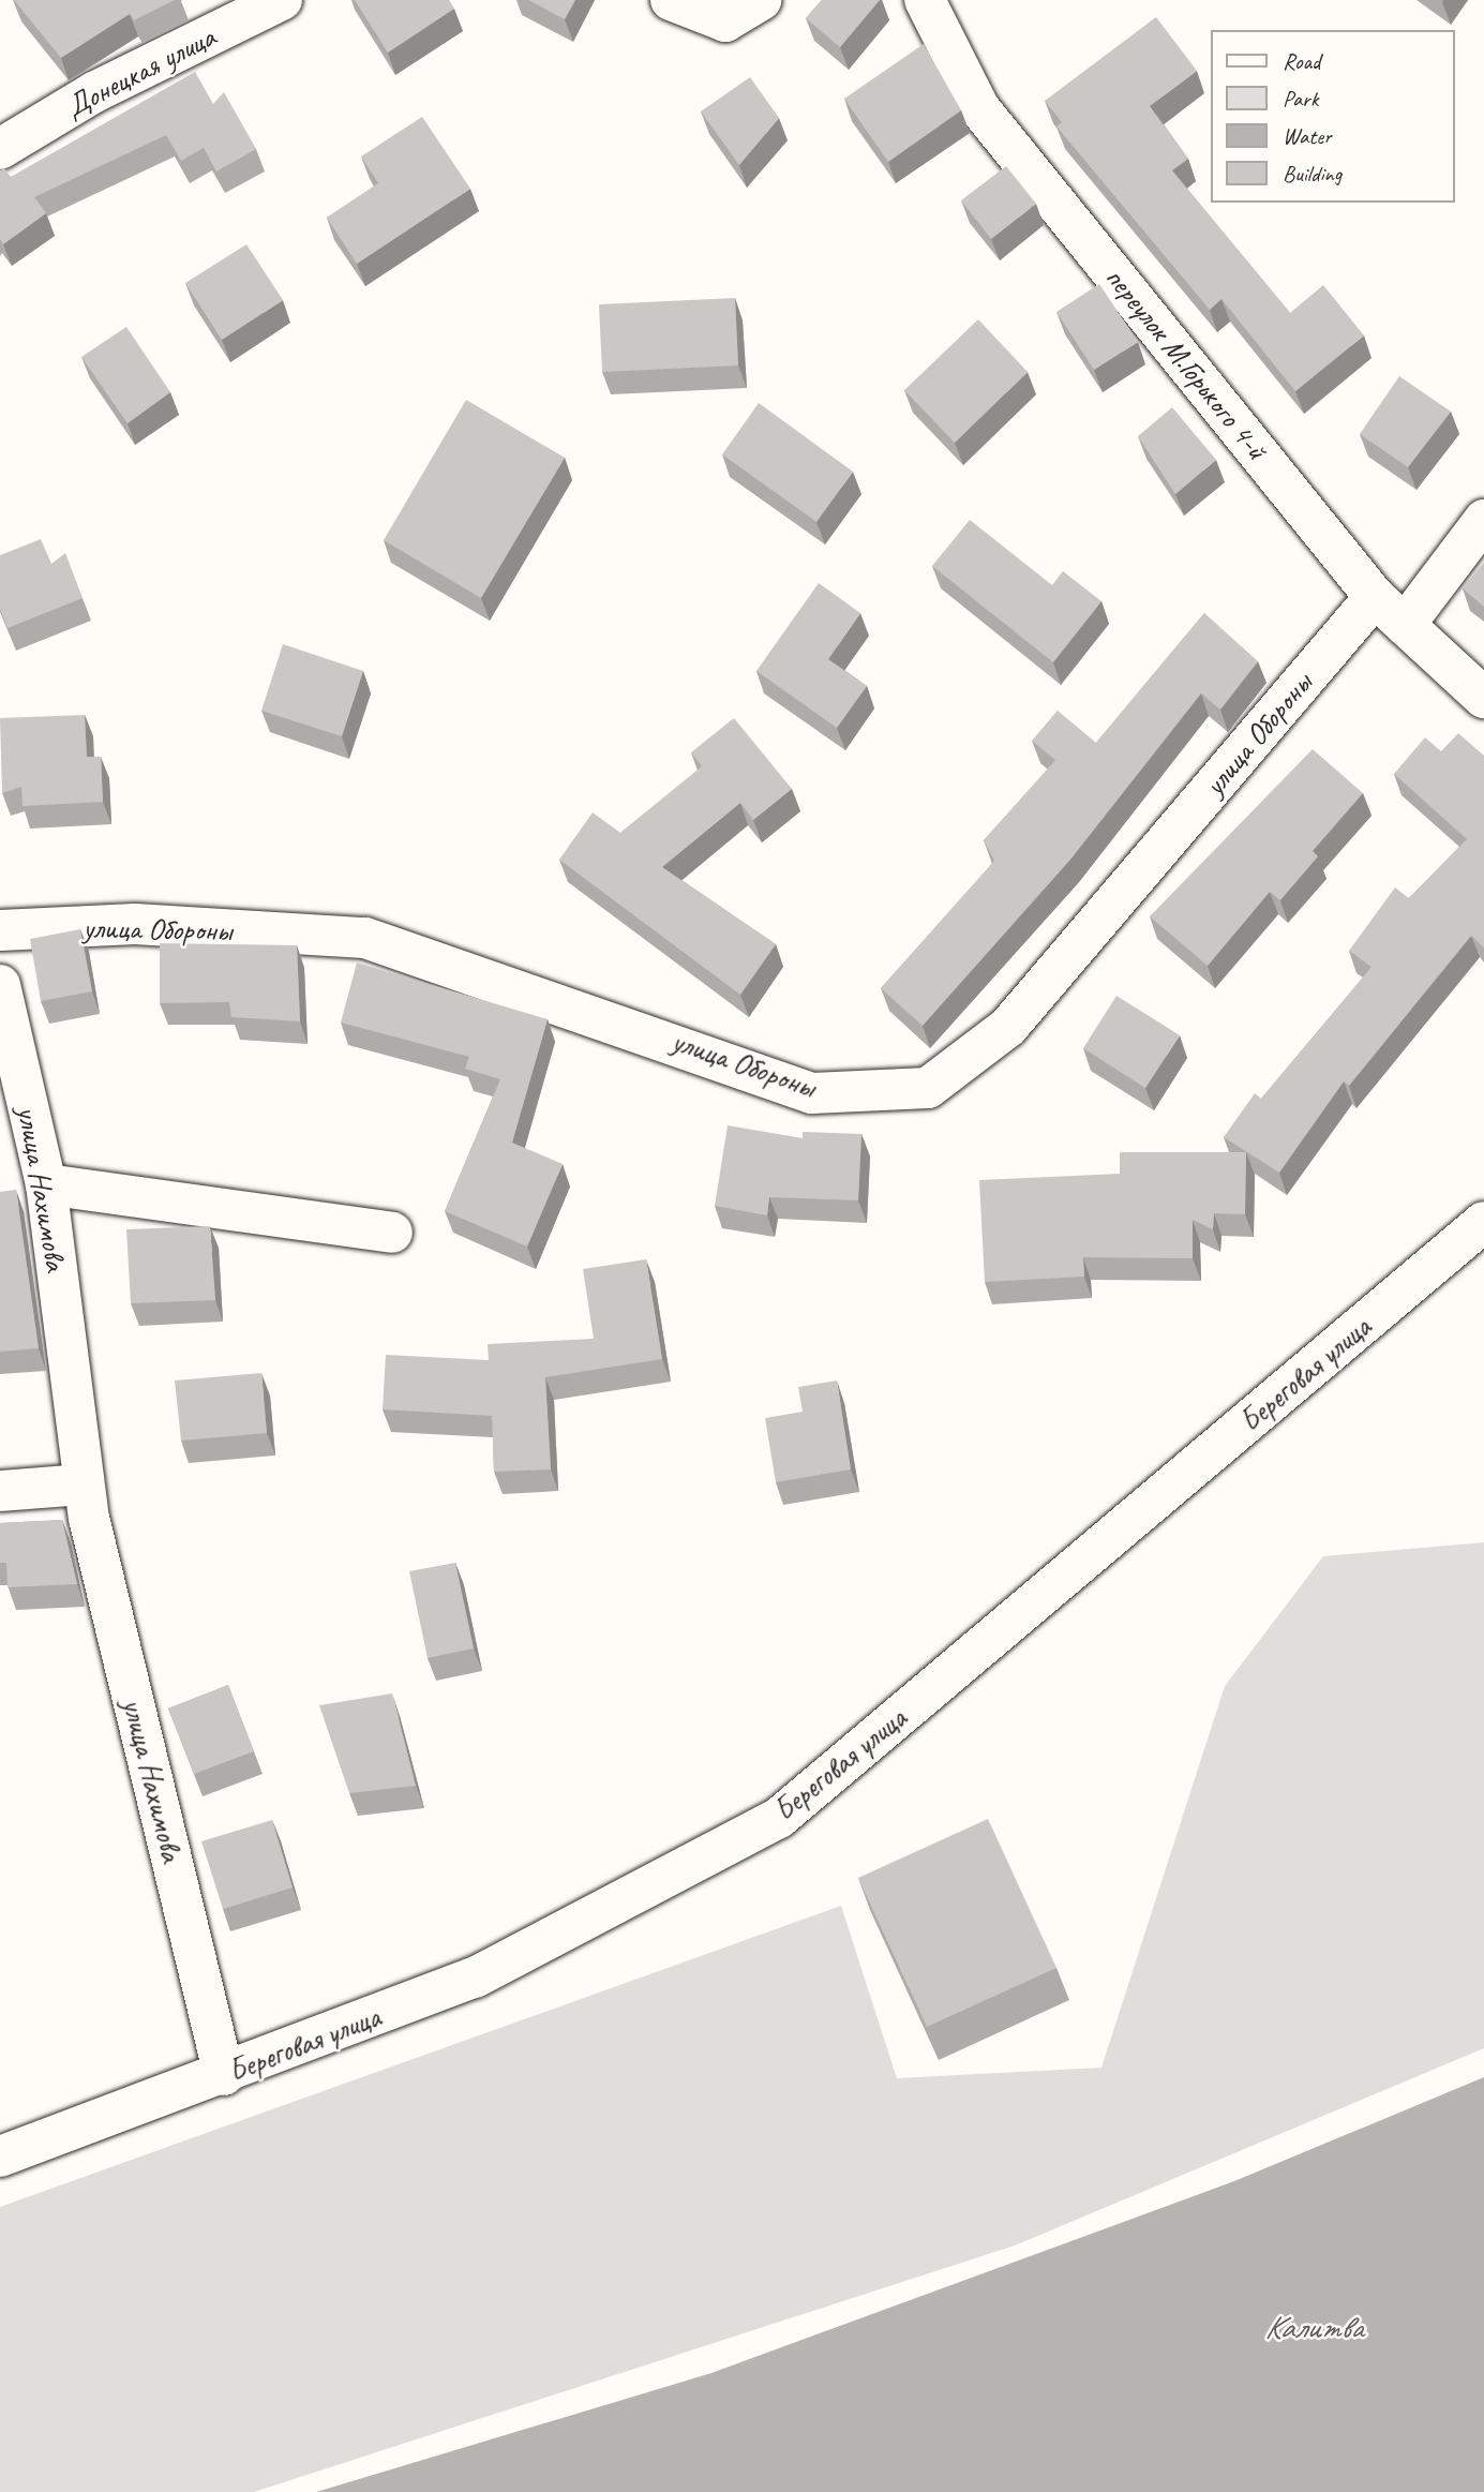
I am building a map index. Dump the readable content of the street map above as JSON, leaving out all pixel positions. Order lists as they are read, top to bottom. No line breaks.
{"streets":{"street":["Донецкая улица","переулок М.Горького 4-й","улица Обороны","улица Нахимова","Береговая улица"]},"crossings":[["переулок М.Горького 4-й","улица Обороны"],["улица Нахимова","Береговая улица"]],"water":["Калитва"],"legend":["Road","Park","Water","Building"]}
